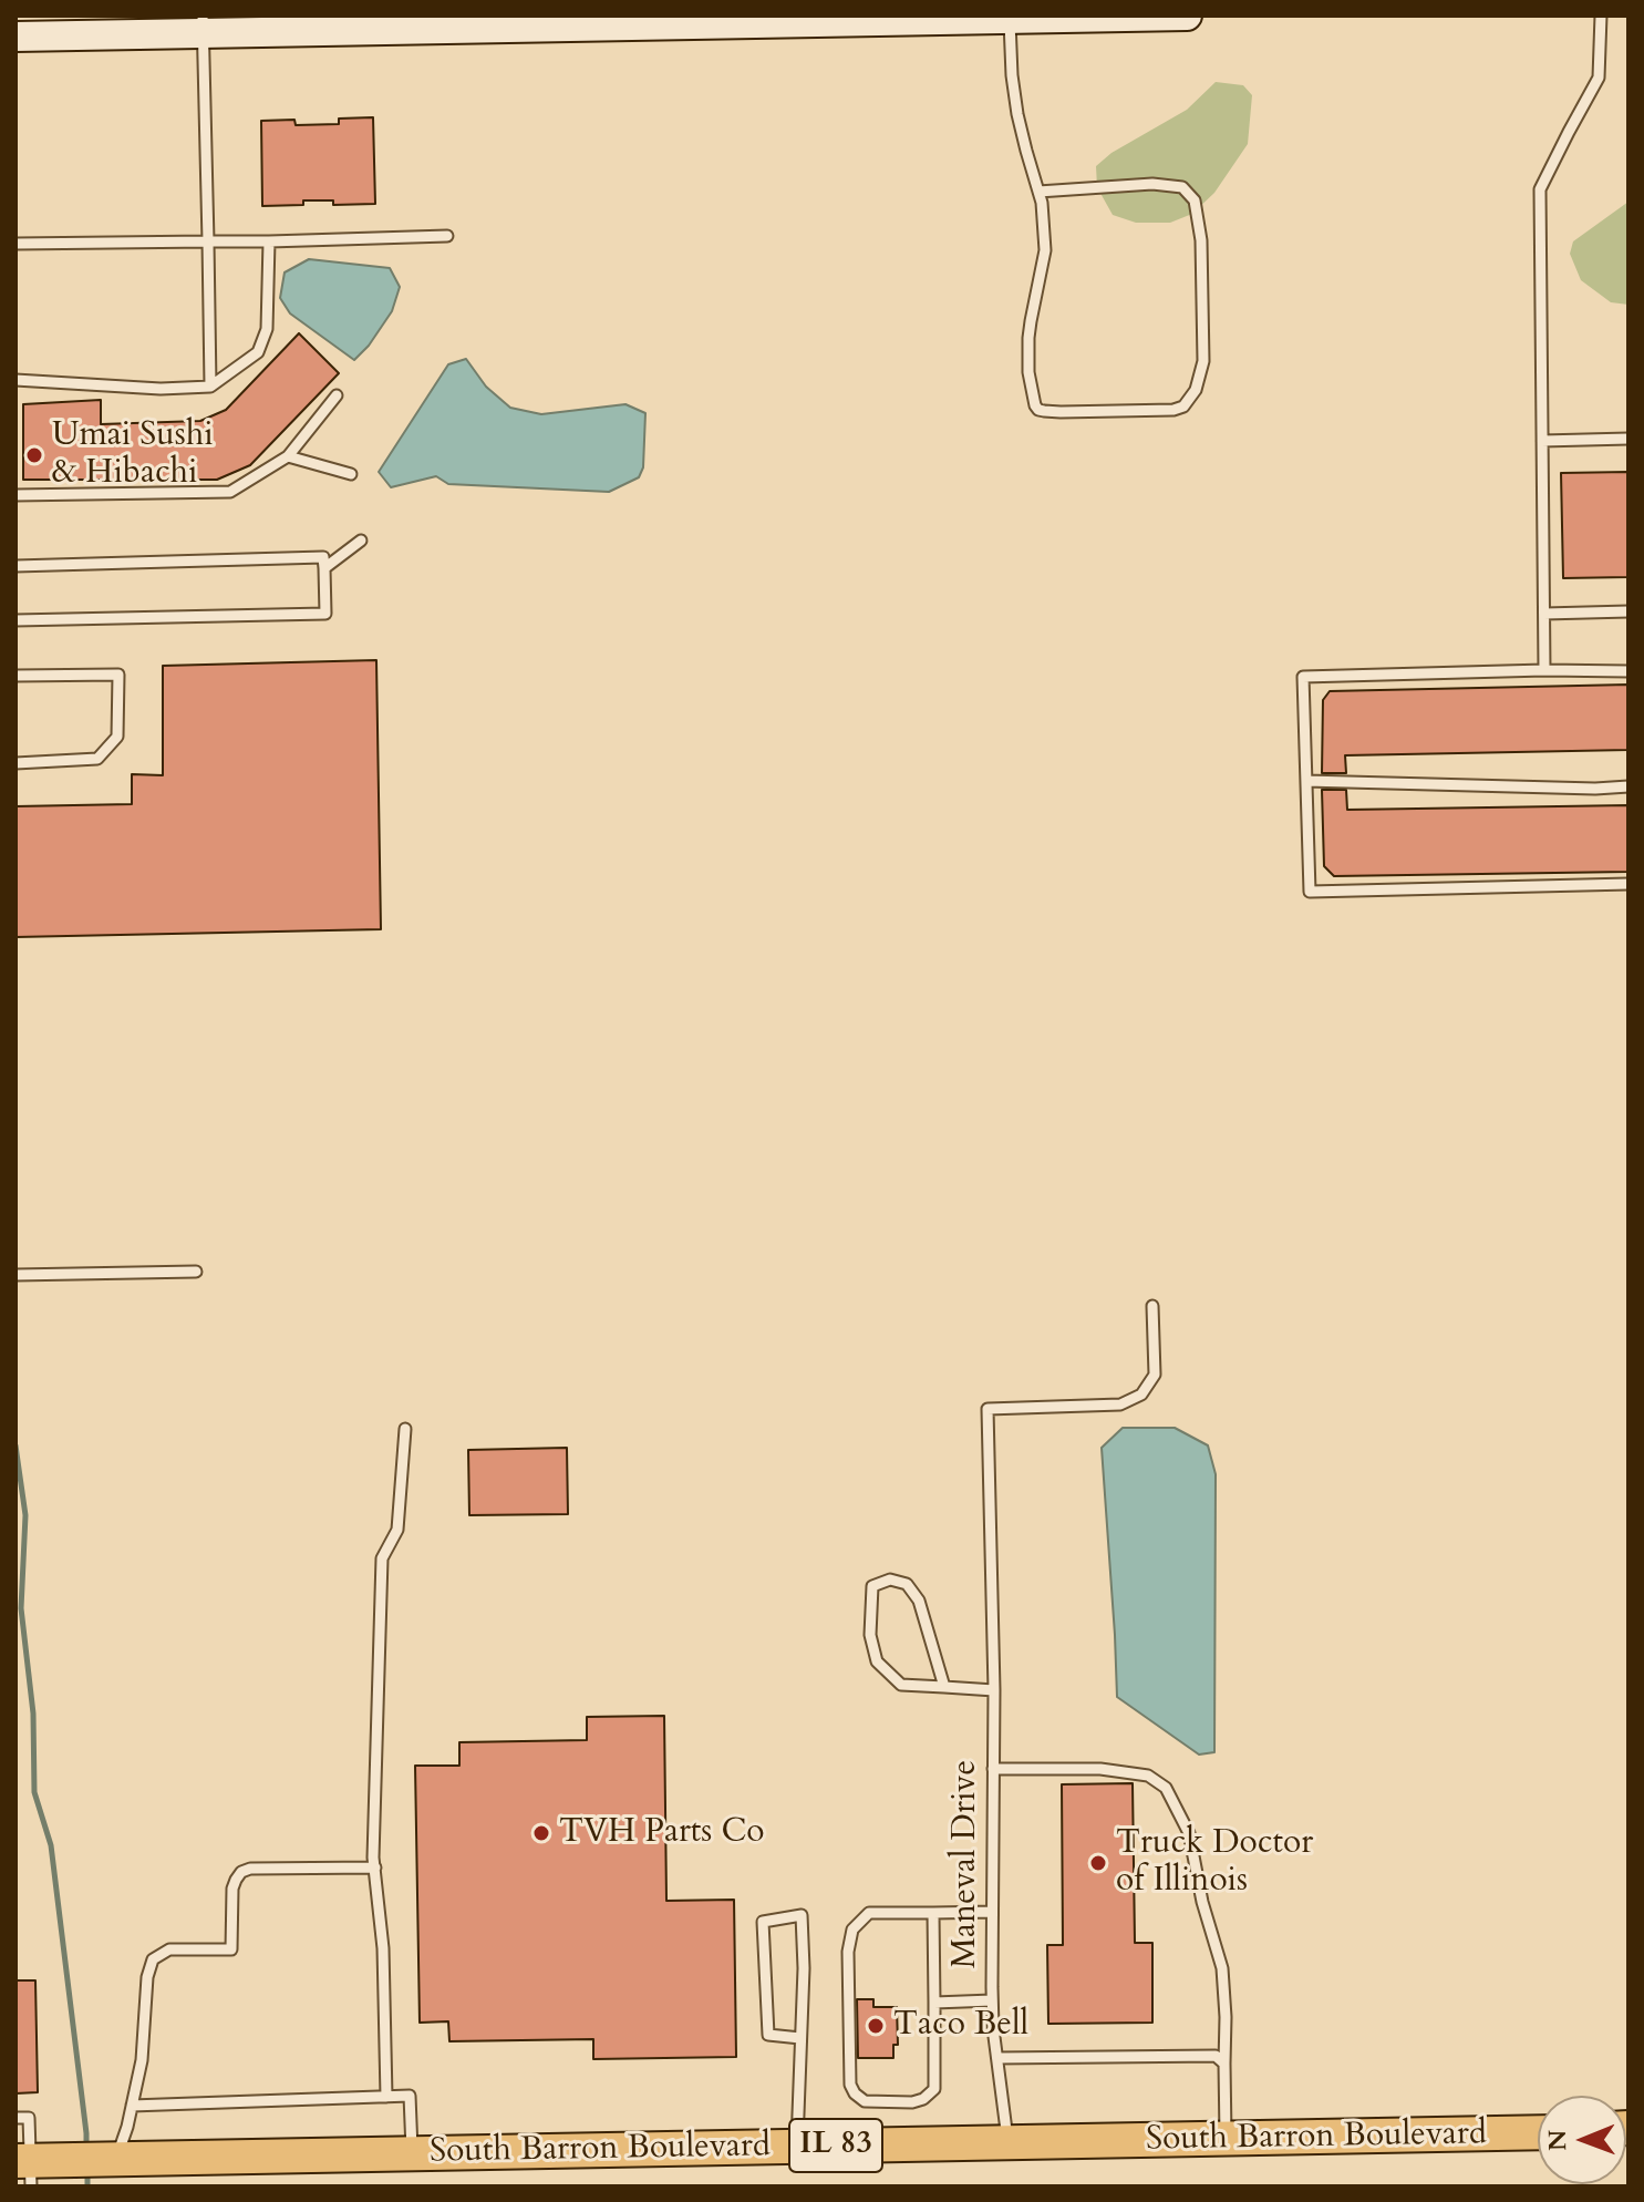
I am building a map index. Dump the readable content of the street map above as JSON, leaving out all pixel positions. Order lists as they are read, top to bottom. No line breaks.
{"streets":{"main road":["South Barron Boulevard","IL 83"],"lane":["Maneval Drive"]},"crossings":[["Maneval Drive","South Barron Boulevard"]],"places":["Umai Sushi & Hibachi","TVH Parts Co","Truck Doctor of Illinois","Taco Bell"],"north":"left"}
